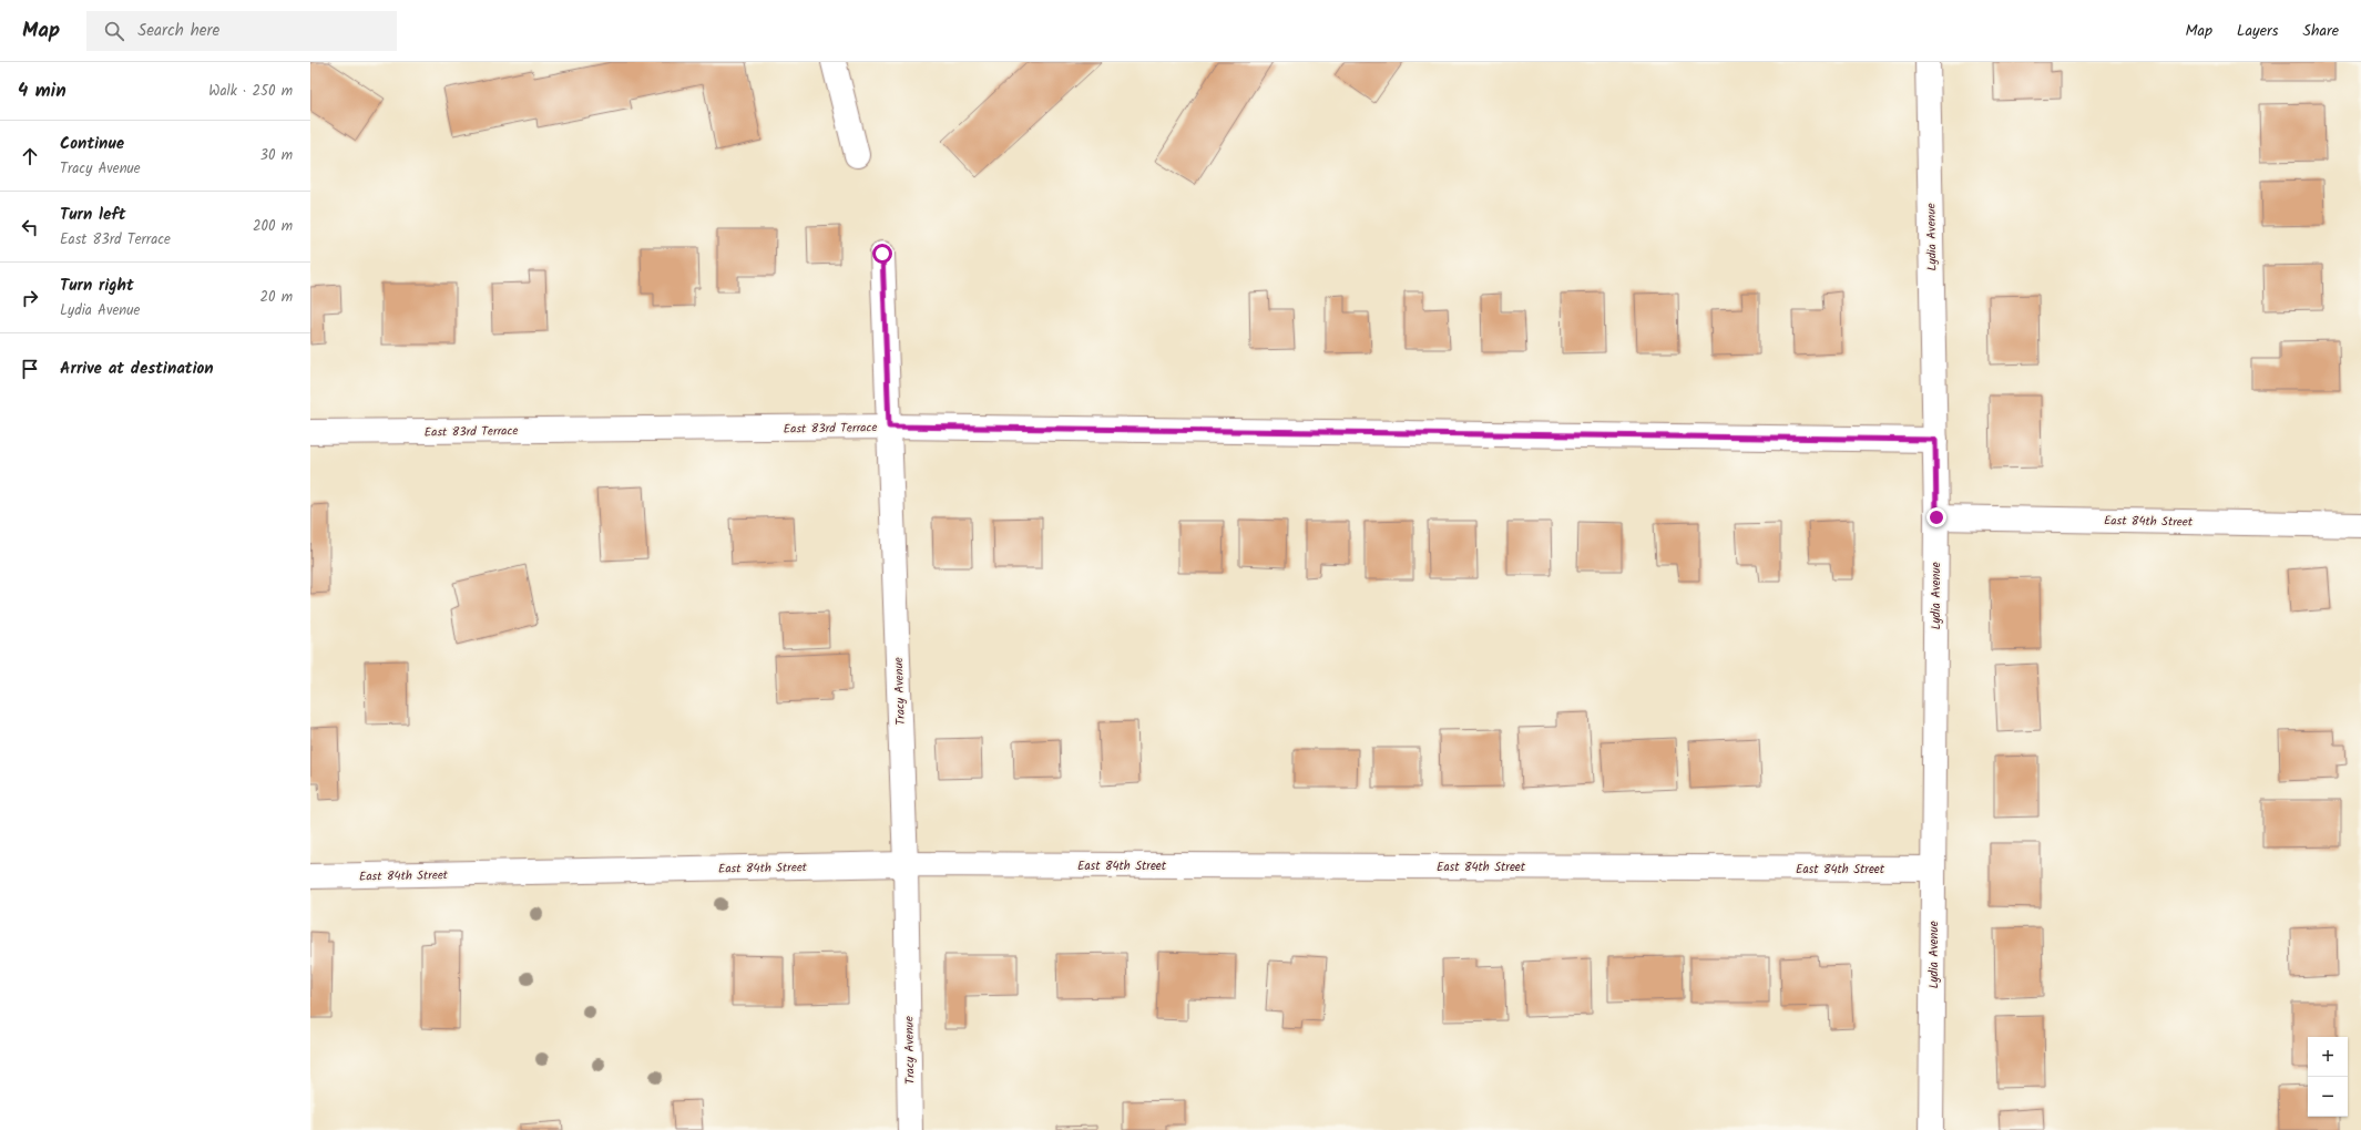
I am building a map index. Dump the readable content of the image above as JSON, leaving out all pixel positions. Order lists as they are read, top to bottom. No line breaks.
{"streets":{"street":["Lydia Avenue","East 83rd Terrace","East 84th Street","Tracy Avenue"]},"crossings":[["Lydia Avenue","East 83rd Terrace"],["Lydia Avenue","East 84th Street"],["East 83rd Terrace","Tracy Avenue"],["East 84th Street","Tracy Avenue"]],"page":{"header":"Map","search":"Search here","nav":["Map","Layers","Share"],"heading":["4 min","Walk · 250 m"],"list":[["Continue","Tracy Avenue","30 m"],["Turn left","East 83rd Terrace","200 m"],["Turn right","Lydia Avenue","20 m"],"Arrive at destination"],"map_buttons":["+","−"]}}
